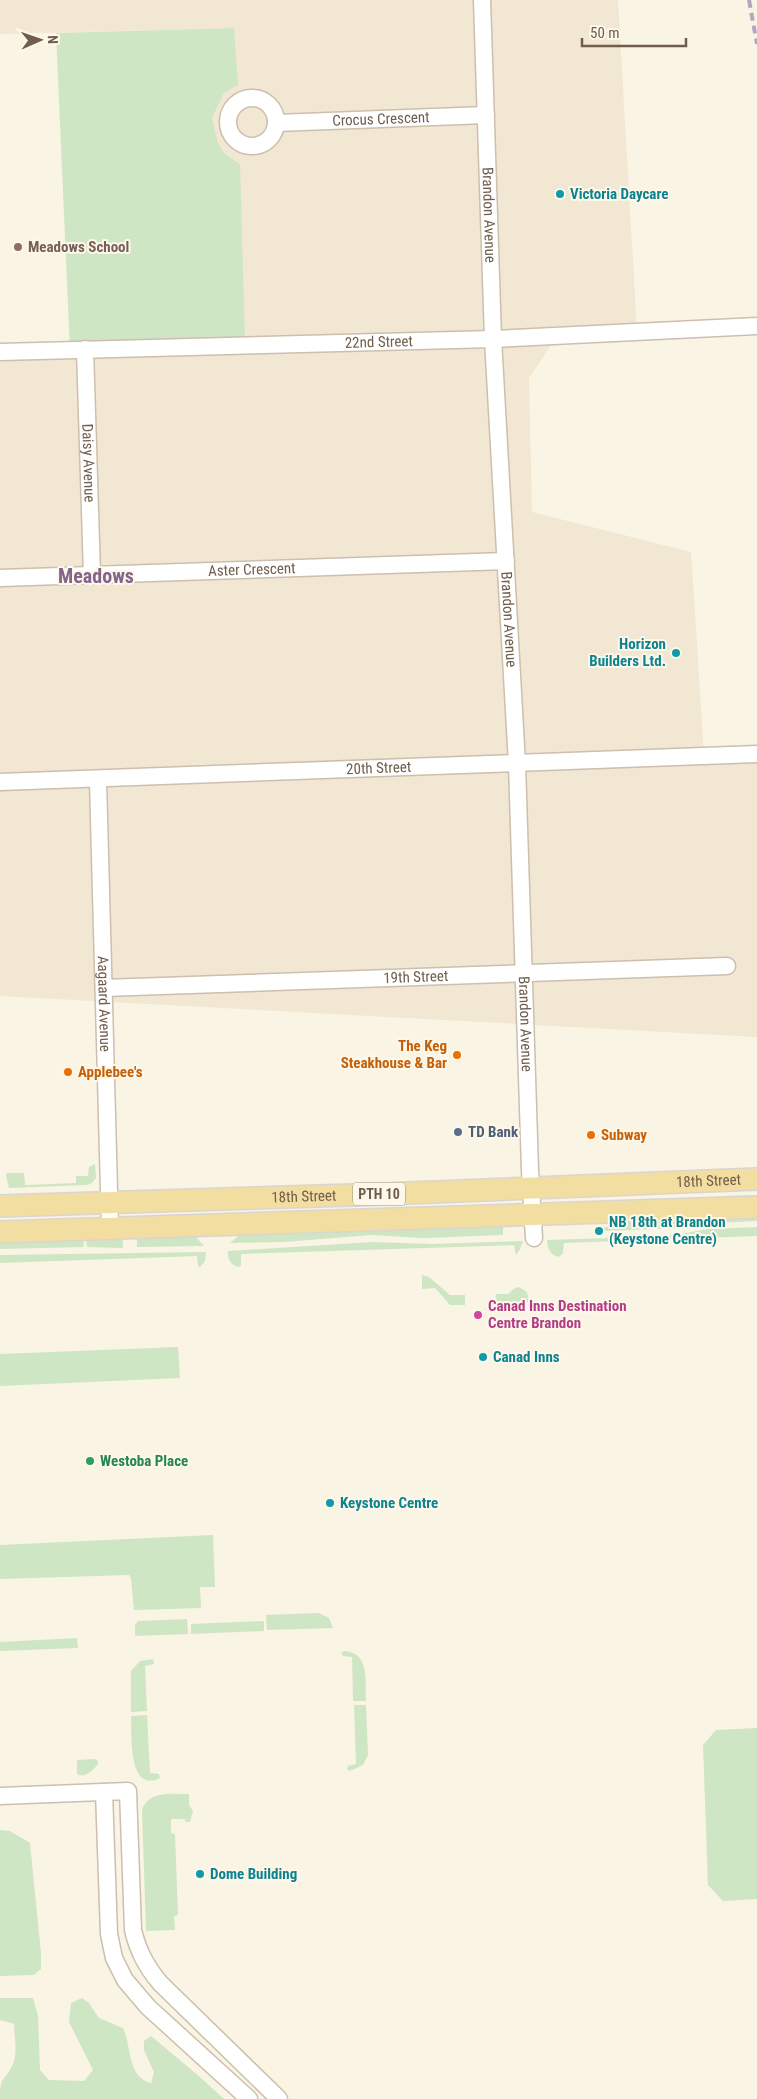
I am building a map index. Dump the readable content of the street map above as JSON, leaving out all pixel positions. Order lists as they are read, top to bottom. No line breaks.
{"streets":{"main road":["18th Street","PTH 10"],"street":["Crocus Crescent","Brandon Avenue","22nd Street","Daisy Avenue","Aster Crescent","20th Street","19th Street","Aagaard Avenue"]},"crossings":[["Crocus Crescent","Brandon Avenue"],["Brandon Avenue","22nd Street"],["Brandon Avenue","Aster Crescent"],["Brandon Avenue","20th Street"],["Brandon Avenue","19th Street"],["Brandon Avenue","18th Street"],["22nd Street","Daisy Avenue"],["Daisy Avenue","Aster Crescent"],["20th Street","Aagaard Avenue"],["19th Street","Aagaard Avenue"],["Aagaard Avenue","18th Street"]],"districts":["Meadows"],"places":["Victoria Daycare","Meadows School","Horizon Builders Ltd.","The Keg Steakhouse & Bar","Applebee's","TD Bank","Subway","NB 18th at Brandon (Keystone Centre)","Canad Inns Destination Centre Brandon","Canad Inns","Westoba Place","Keystone Centre","Dome Building"],"scale_bar":"50 m","north":"right"}
